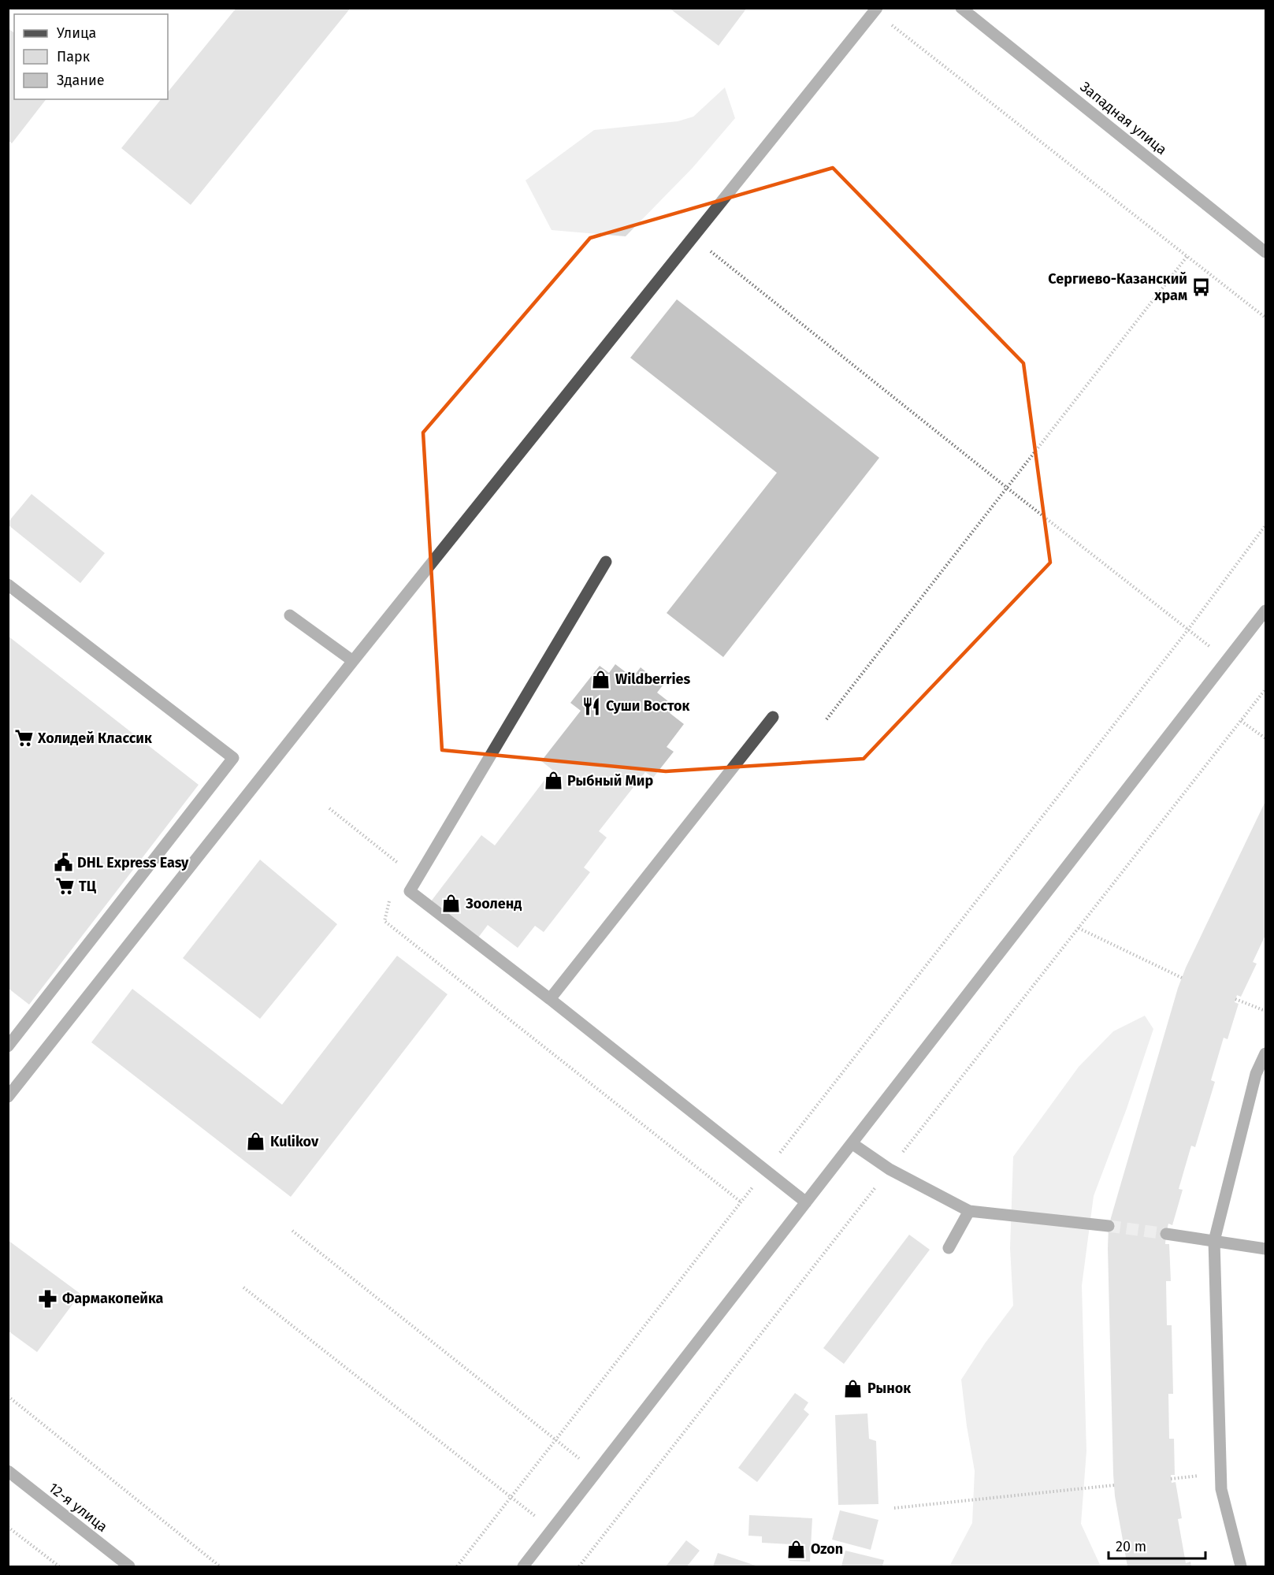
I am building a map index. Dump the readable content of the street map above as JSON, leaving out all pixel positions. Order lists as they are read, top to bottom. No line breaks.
{"streets":{"street":["Западная улица","12-я улица"]},"places":{"bus stop":["Сергиево-Казанский храм"],"shop":["Wildberries","Рыбный Мир","Зооленд","Kulikov","Рынок","Ozon"],"restaurant":["Суши Восток"],"supermarket":["Холидей Классик","ТЦ"],"public building":["DHL Express Easy"],"pharmacy":["Фармакопейка"]},"legend":["Улица","Парк","Здание"],"scale_bar":"20 m"}
